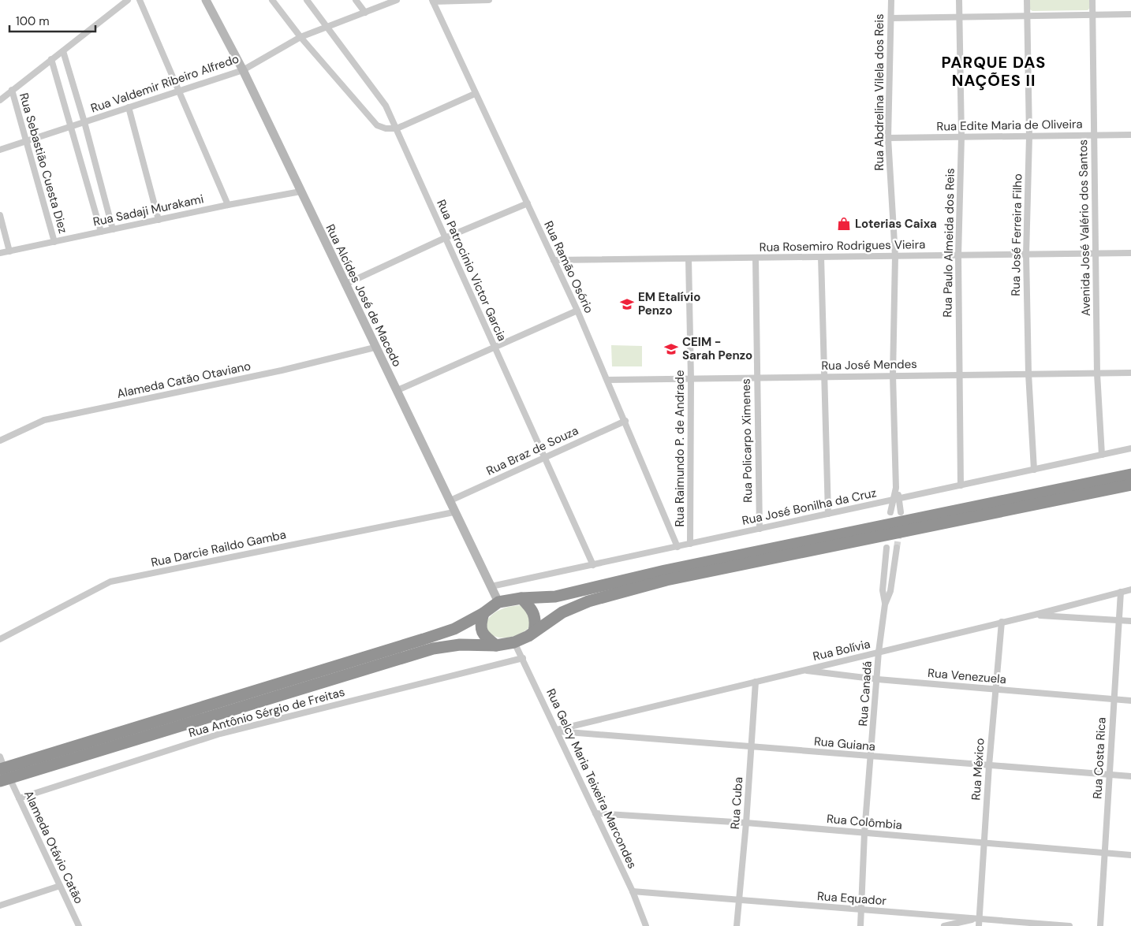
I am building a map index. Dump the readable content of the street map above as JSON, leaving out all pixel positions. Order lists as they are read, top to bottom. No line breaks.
{"streets":{"street":["Rua Valdemir Ribeiro Alfredo","Rua Abdrelina Vilela dos Reis","Rua Edite Maria de Oliveira","Rua Sebastião Cuesta Diez","Rua Sadaji Murakami","Avenida José Valério dos Santos","Rua José Ferreira Filho","Rua Paulo Almeida dos Reis","Rua Rosemiro Rodrigues Vieira","Rua Ramão Osório","Rua Patrocinio Victor Garcia","Rua Alcídes José de Macedo","Rua José Mendes","Alameda Catão Otaviano","Rua Policarpo Ximenes","Rua Raimundo P. de Andrade","Rua Braz de Souza","Rua José Bonilha da Cruz","Rua Darcie Raildo Gamba","Rua Bolívia","Rua Venezuela","Rua Canadá","Rua Antônio Sérgio de Freitas","Rua Guiana","Rua Costa Rica","Rua México","Rua Gelcy Maria Teixeira Marcondes","Rua Cuba","Rua Colômbia","Alameda Otávio Catão","Rua Equador"]},"crossings":[["Rua Valdemir Ribeiro Alfredo","Rua Sebastião Cuesta Diez"],["Rua Valdemir Ribeiro Alfredo","Rua Patrocinio Victor Garcia"],["Rua Valdemir Ribeiro Alfredo","Rua Alcídes José de Macedo"],["Rua Abdrelina Vilela dos Reis","Rua Edite Maria de Oliveira"],["Rua Abdrelina Vilela dos Reis","Rua Rosemiro Rodrigues Vieira"],["Rua Abdrelina Vilela dos Reis","Rua José Mendes"],["Rua Edite Maria de Oliveira","Avenida José Valério dos Santos"],["Rua Edite Maria de Oliveira","Rua José Ferreira Filho"],["Rua Edite Maria de Oliveira","Rua Paulo Almeida dos Reis"],["Rua Sebastião Cuesta Diez","Rua Sadaji Murakami"],["Rua Sadaji Murakami","Rua Alcídes José de Macedo"],["Avenida José Valério dos Santos","Rua Rosemiro Rodrigues Vieira"],["Avenida José Valério dos Santos","Rua José Mendes"],["Avenida José Valério dos Santos","Rua José Bonilha da Cruz"],["Rua José Ferreira Filho","Rua Rosemiro Rodrigues Vieira"],["Rua José Ferreira Filho","Rua José Mendes"],["Rua José Ferreira Filho","Rua José Bonilha da Cruz"],["Rua Paulo Almeida dos Reis","Rua Rosemiro Rodrigues Vieira"],["Rua Paulo Almeida dos Reis","Rua José Mendes"],["Rua Paulo Almeida dos Reis","Rua José Bonilha da Cruz"],["Rua Rosemiro Rodrigues Vieira","Rua Ramão Osório"],["Rua Rosemiro Rodrigues Vieira","Rua Policarpo Ximenes"],["Rua Rosemiro Rodrigues Vieira","Rua Raimundo P. de Andrade"],["Rua Ramão Osório","Rua José Mendes"],["Rua Ramão Osório","Rua Braz de Souza"],["Rua Ramão Osório","Rua José Bonilha da Cruz"],["Rua Patrocinio Victor Garcia","Rua Braz de Souza"],["Rua Patrocinio Victor Garcia","Rua José Bonilha da Cruz"],["Rua Alcídes José de Macedo","Alameda Catão Otaviano"],["Rua Alcídes José de Macedo","Rua Braz de Souza"],["Rua Alcídes José de Macedo","Rua José Bonilha da Cruz"],["Rua Alcídes José de Macedo","Rua Darcie Raildo Gamba"],["Rua Alcídes José de Macedo","Rua Gelcy Maria Teixeira Marcondes"],["Rua José Mendes","Rua Policarpo Ximenes"],["Rua José Mendes","Rua Raimundo P. de Andrade"],["Rua Policarpo Ximenes","Rua José Bonilha da Cruz"],["Rua Raimundo P. de Andrade","Rua José Bonilha da Cruz"],["Rua Bolívia","Rua Venezuela"],["Rua Bolívia","Rua Canadá"],["Rua Bolívia","Rua Guiana"],["Rua Bolívia","Rua Costa Rica"],["Rua Bolívia","Rua México"],["Rua Bolívia","Rua Gelcy Maria Teixeira Marcondes"],["Rua Bolívia","Rua Cuba"],["Rua Venezuela","Rua Canadá"],["Rua Venezuela","Rua Costa Rica"],["Rua Venezuela","Rua México"],["Rua Canadá","Rua Guiana"],["Rua Canadá","Rua Colômbia"],["Rua Canadá","Rua Equador"],["Rua Antônio Sérgio de Freitas","Rua Gelcy Maria Teixeira Marcondes"],["Rua Antônio Sérgio de Freitas","Alameda Otávio Catão"],["Rua Guiana","Rua Costa Rica"],["Rua Guiana","Rua México"],["Rua Guiana","Rua Gelcy Maria Teixeira Marcondes"],["Rua Guiana","Rua Cuba"],["Rua Costa Rica","Rua Colômbia"],["Rua México","Rua Colômbia"],["Rua México","Rua Equador"],["Rua Gelcy Maria Teixeira Marcondes","Rua Colômbia"],["Rua Gelcy Maria Teixeira Marcondes","Rua Equador"],["Rua Cuba","Rua Colômbia"],["Rua Cuba","Rua Equador"]],"districts":["PARQUE DAS NAÇÕES II"],"places":{"shop":["Loterias Caixa"],"school or university":["EM Etalívio Penzo","CEIM - Sarah Penzo"]},"scale_bar":"100 m"}
